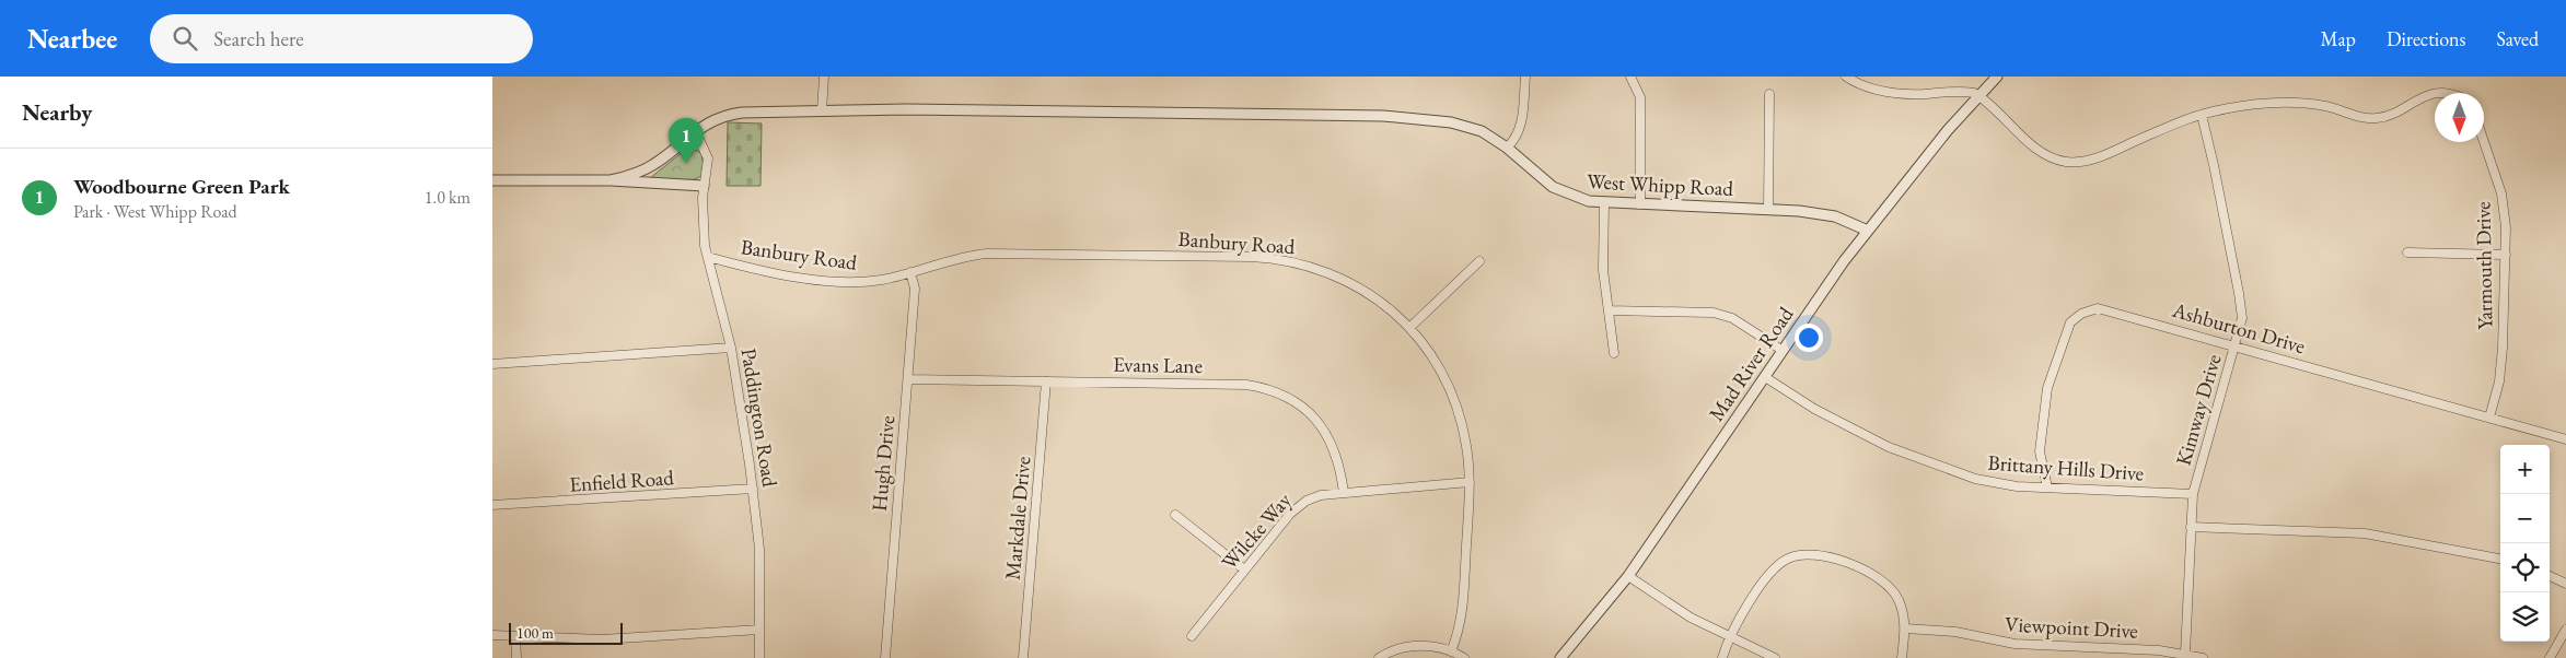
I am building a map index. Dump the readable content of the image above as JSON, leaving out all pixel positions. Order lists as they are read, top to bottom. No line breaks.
{"streets":{"street":["West Whipp Road","Banbury Road","Yarmouth Drive","Ashburton Drive","Mad River Road","Evans Lane","Kimway Drive","Paddington Road","Hugh Drive","Brittany Hills Drive","Enfield Road","Markdale Drive","Wilcke Way","Viewpoint Drive"]},"crossings":[["West Whipp Road","Mad River Road"],["Banbury Road","Paddington Road"],["Banbury Road","Hugh Drive"],["Banbury Road","Wilcke Way"],["Yarmouth Drive","Ashburton Drive"],["Ashburton Drive","Kimway Drive"],["Ashburton Drive","Brittany Hills Drive"],["Mad River Road","Brittany Hills Drive"],["Evans Lane","Hugh Drive"],["Evans Lane","Markdale Drive"],["Evans Lane","Wilcke Way"],["Kimway Drive","Brittany Hills Drive"],["Kimway Drive","Viewpoint Drive"],["Paddington Road","Enfield Road"]],"scale_bar":"100 m","north":"bottom","page":{"header":"Nearbee","search":"Search here","nav":["Map","Directions","Saved"],"heading":"Nearby","pins":"1","list":[{"mark":"1","name":"Woodbourne Green Park","note":"Park · West Whipp Road","value":"1.0 km"}],"map_buttons":["+","−"],"scale":"100 m"}}
